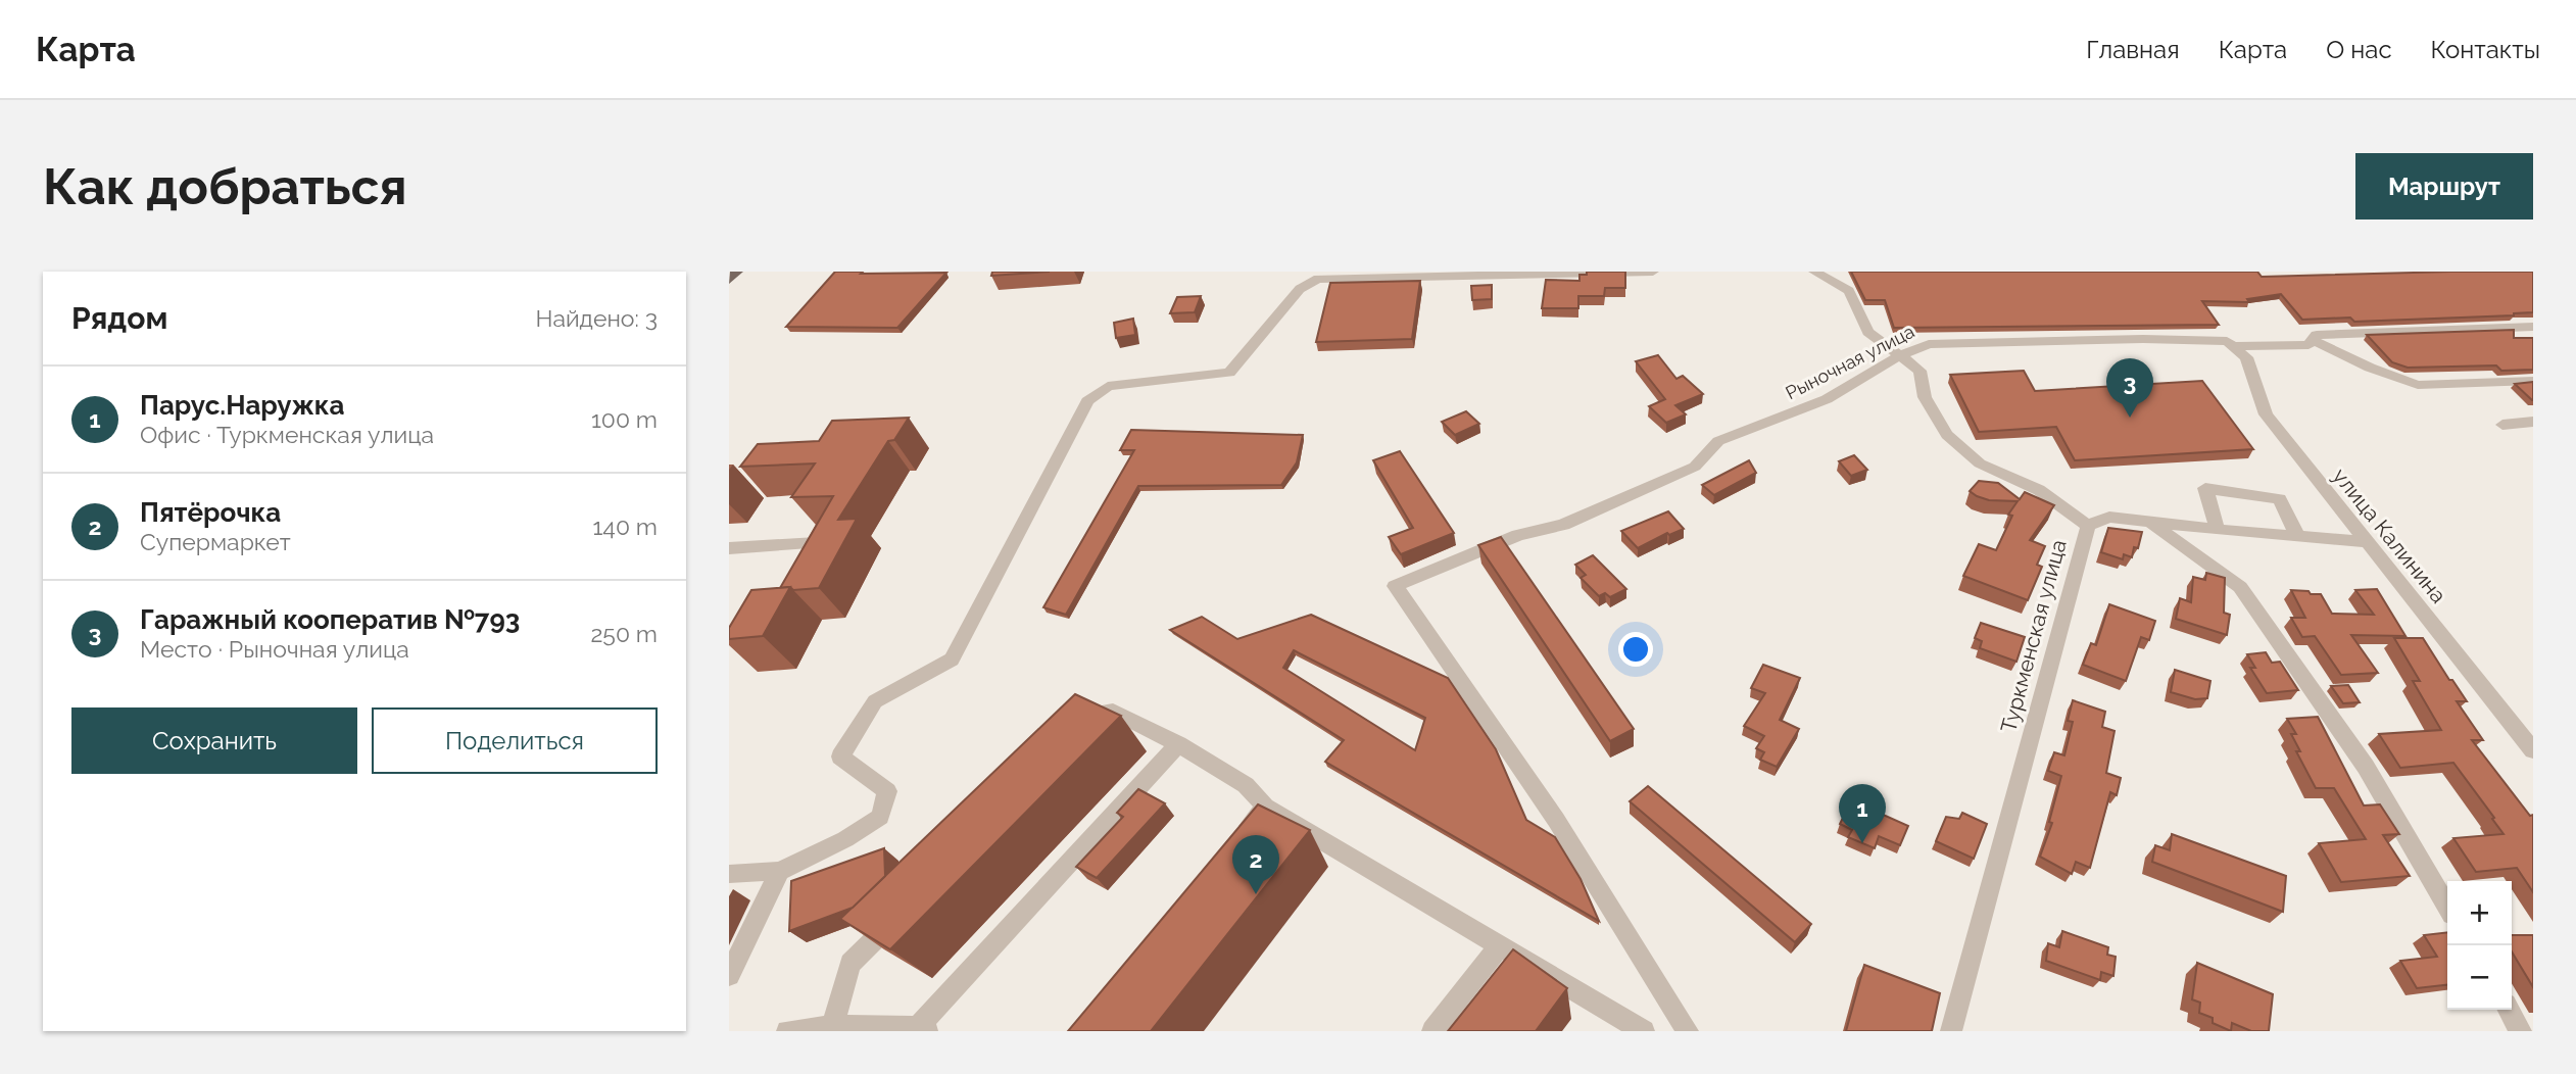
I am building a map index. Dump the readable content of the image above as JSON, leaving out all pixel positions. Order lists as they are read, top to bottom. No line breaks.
{"streets":{"street":["Рыночная улица","улица Калинина","Туркменская улица"]},"crossings":[["Рыночная улица","улица Калинина"],["улица Калинина","Туркменская улица"]],"page":{"header":"Карта","nav":["Главная","Карта","О нас","Контакты"],"buttons":["Маршрут",["Сохранить","Поделиться"]],"title":"Как добраться","heading":["Рядом","Найдено: 3"],"pins":["3","1","2"],"list":[{"mark":"1","name":"Парус.Наружка","note":"Офис · Туркменская улица","value":"100 m"},{"mark":"2","name":"Пятёрочка","note":"Супермаркет","value":"140 m"},{"mark":"3","name":"Гаражный кооператив №793","note":"Место · Рыночная улица","value":"250 m"}],"map_buttons":["+","−"]}}
